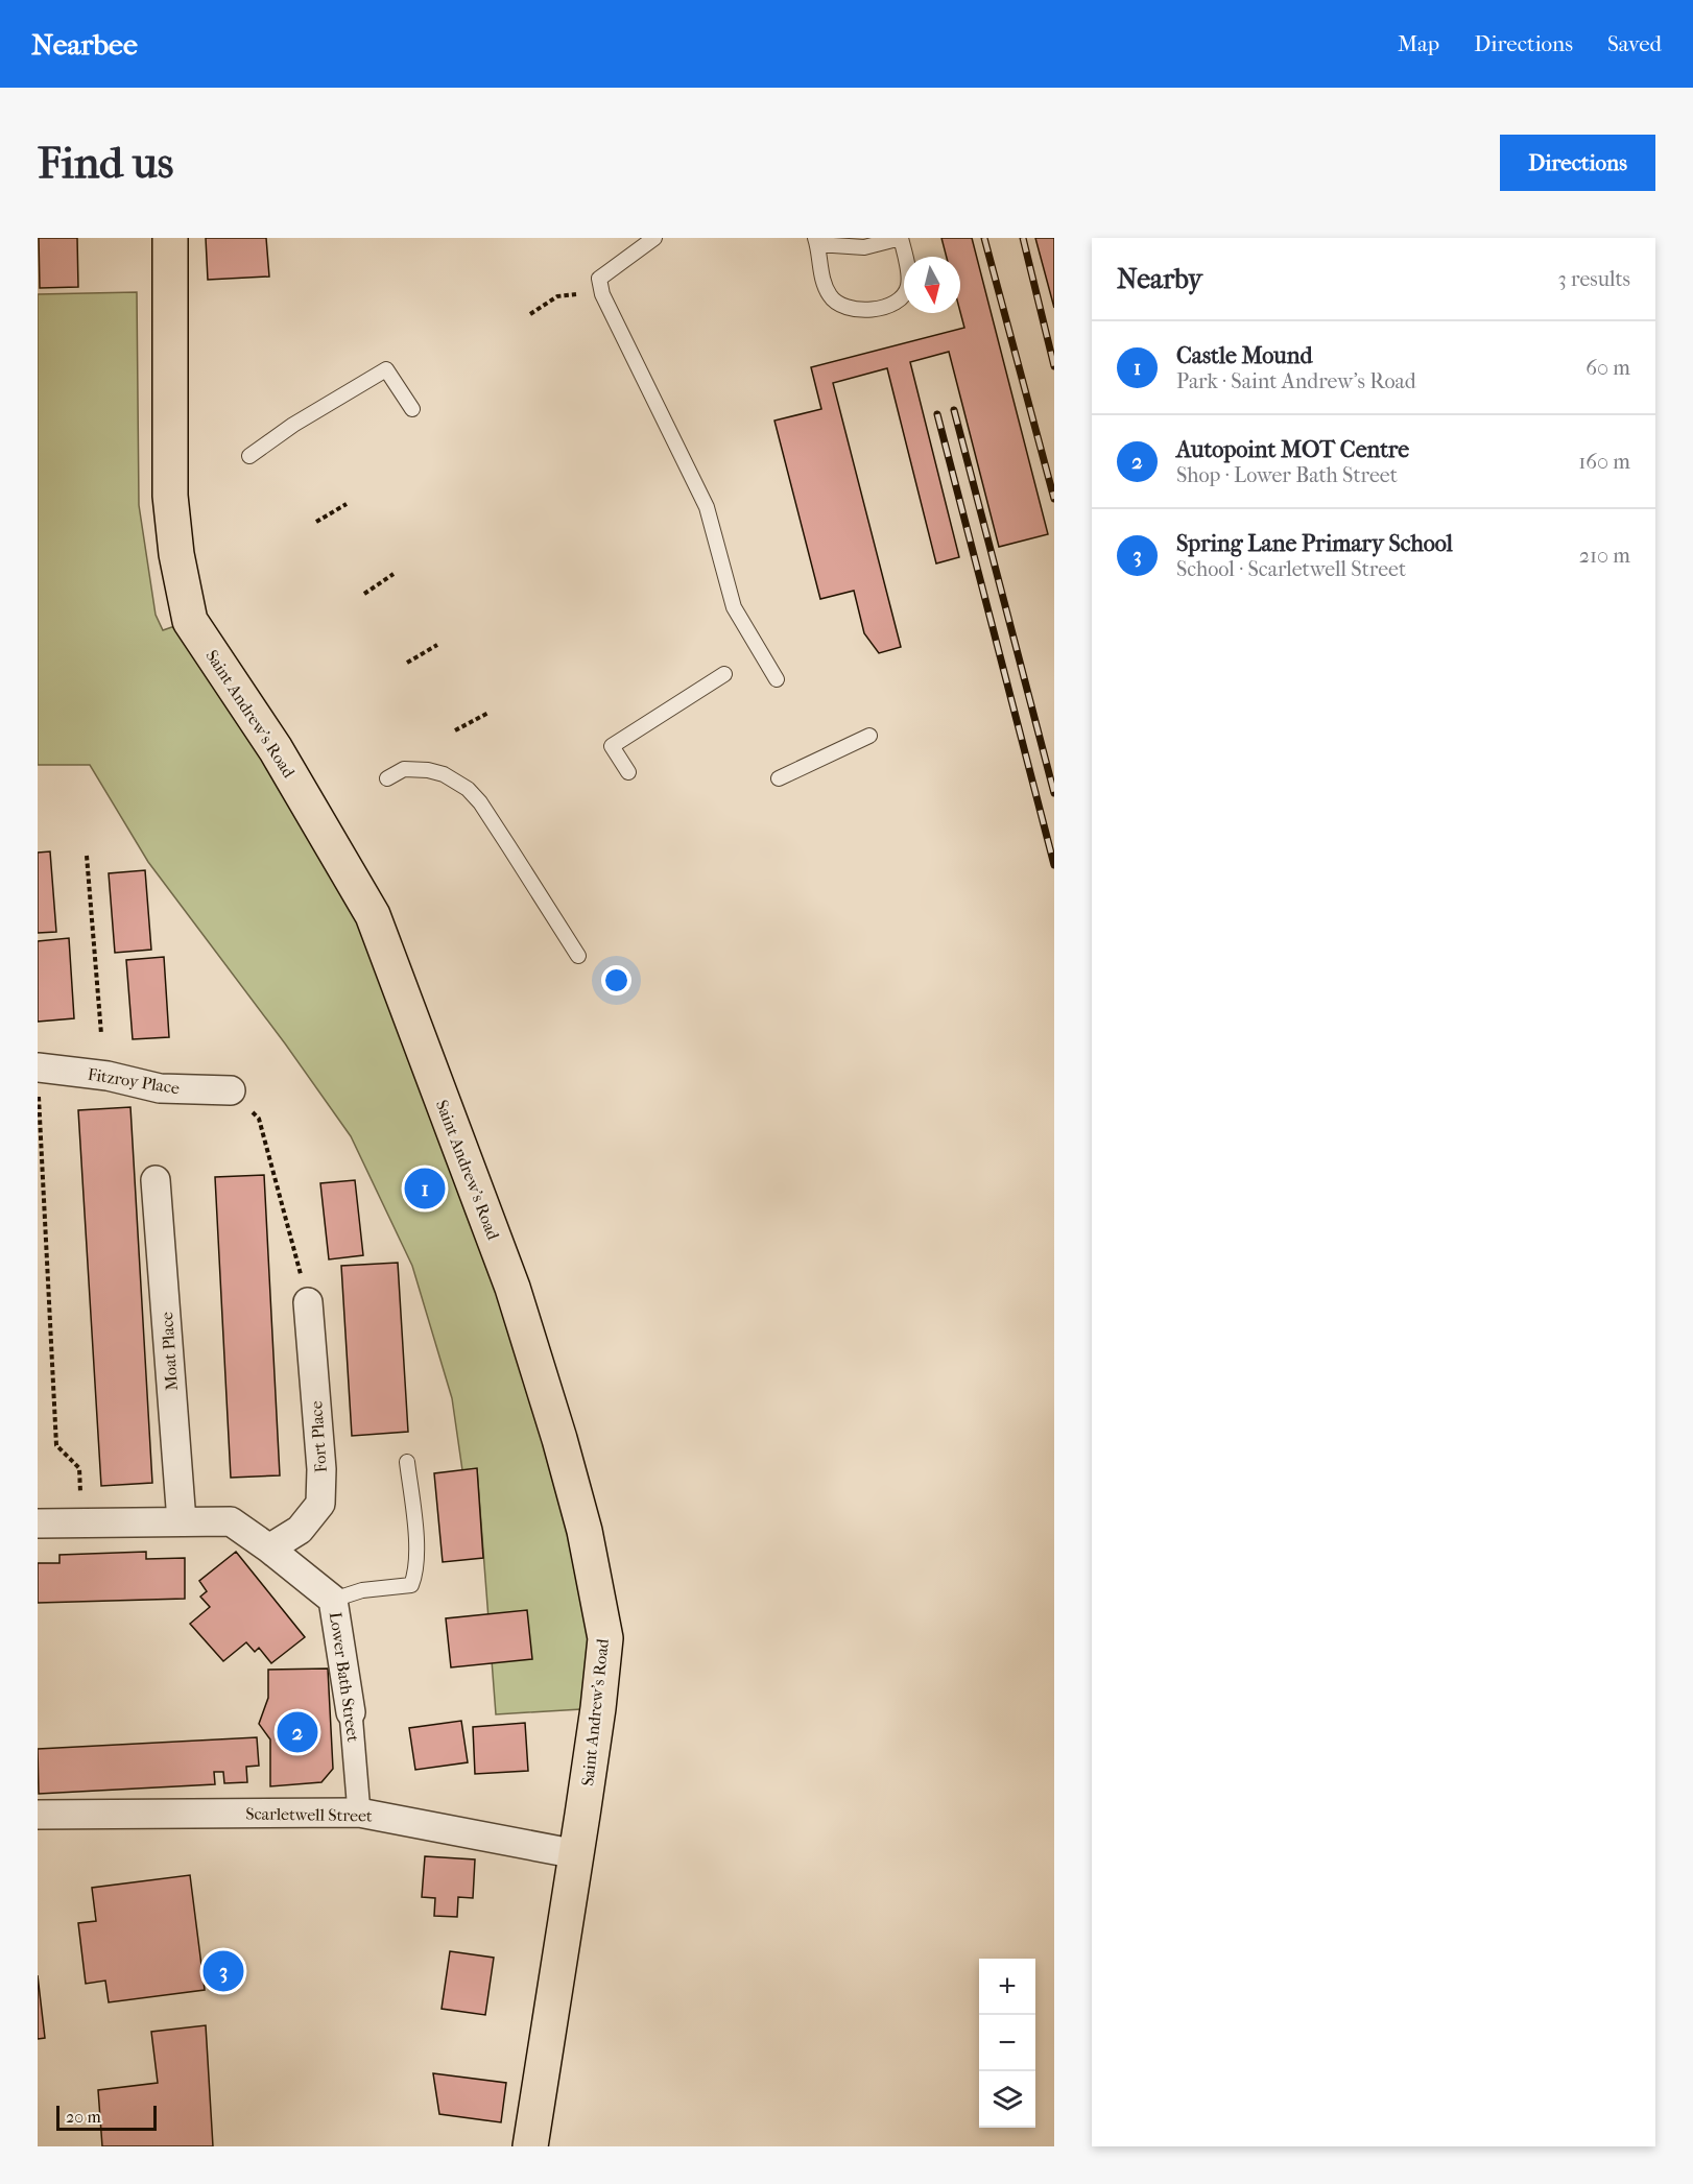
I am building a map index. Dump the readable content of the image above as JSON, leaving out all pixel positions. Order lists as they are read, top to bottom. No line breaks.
{"streets":{"main road":["Saint Andrew's Road"],"street":["Fitzroy Place","Moat Place","Fort Place","Lower Bath Street","Scarletwell Street"]},"crossings":[["Saint Andrew's Road","Scarletwell Street"],["Moat Place","Lower Bath Street"],["Fort Place","Lower Bath Street"],["Lower Bath Street","Scarletwell Street"]],"scale_bar":"20 m","north":"bottom","page":{"header":"Nearbee","nav":["Map","Directions","Saved"],"buttons":"Directions","title":"Find us","heading":["Nearby","3 results"],"list":[{"mark":"1","name":"Castle Mound","note":"Park · Saint Andrew's Road","value":"60 m"},{"mark":"2","name":"Autopoint MOT Centre","note":"Shop · Lower Bath Street","value":"160 m"},{"mark":"3","name":"Spring Lane Primary School","note":"School · Scarletwell Street","value":"210 m"}],"pins":["1","2","3"],"map_buttons":["+","−"],"scale":"20 m"}}
